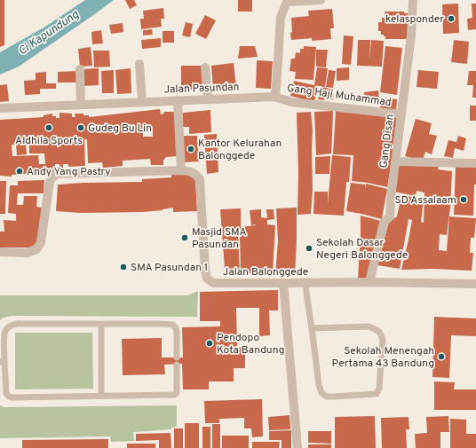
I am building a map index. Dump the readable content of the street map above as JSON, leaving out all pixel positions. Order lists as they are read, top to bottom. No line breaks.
{"streets":{"street":["Jalan Pasundan","Gang Haji Muhammad","Gang Disan","Jalan Balonggede"]},"crossings":[["Jalan Pasundan","Gang Haji Muhammad"],["Gang Haji Muhammad","Gang Disan"],["Gang Disan","Jalan Balonggede"]],"water":["Ci Kapundung"],"places":["kelasponder","Aldhila Sports","Gudeg Bu Lin","Kantor Kelurahan Balonggede","Andy Yang Pastry","SD Assalaam","Masjid SMA Pasundan","Sekolah Dasar Negeri Balonggede","SMA Pasundan 1","Pendopo Kota Bandung","Sekolah Menengah Pertama 43 Bandung"]}
